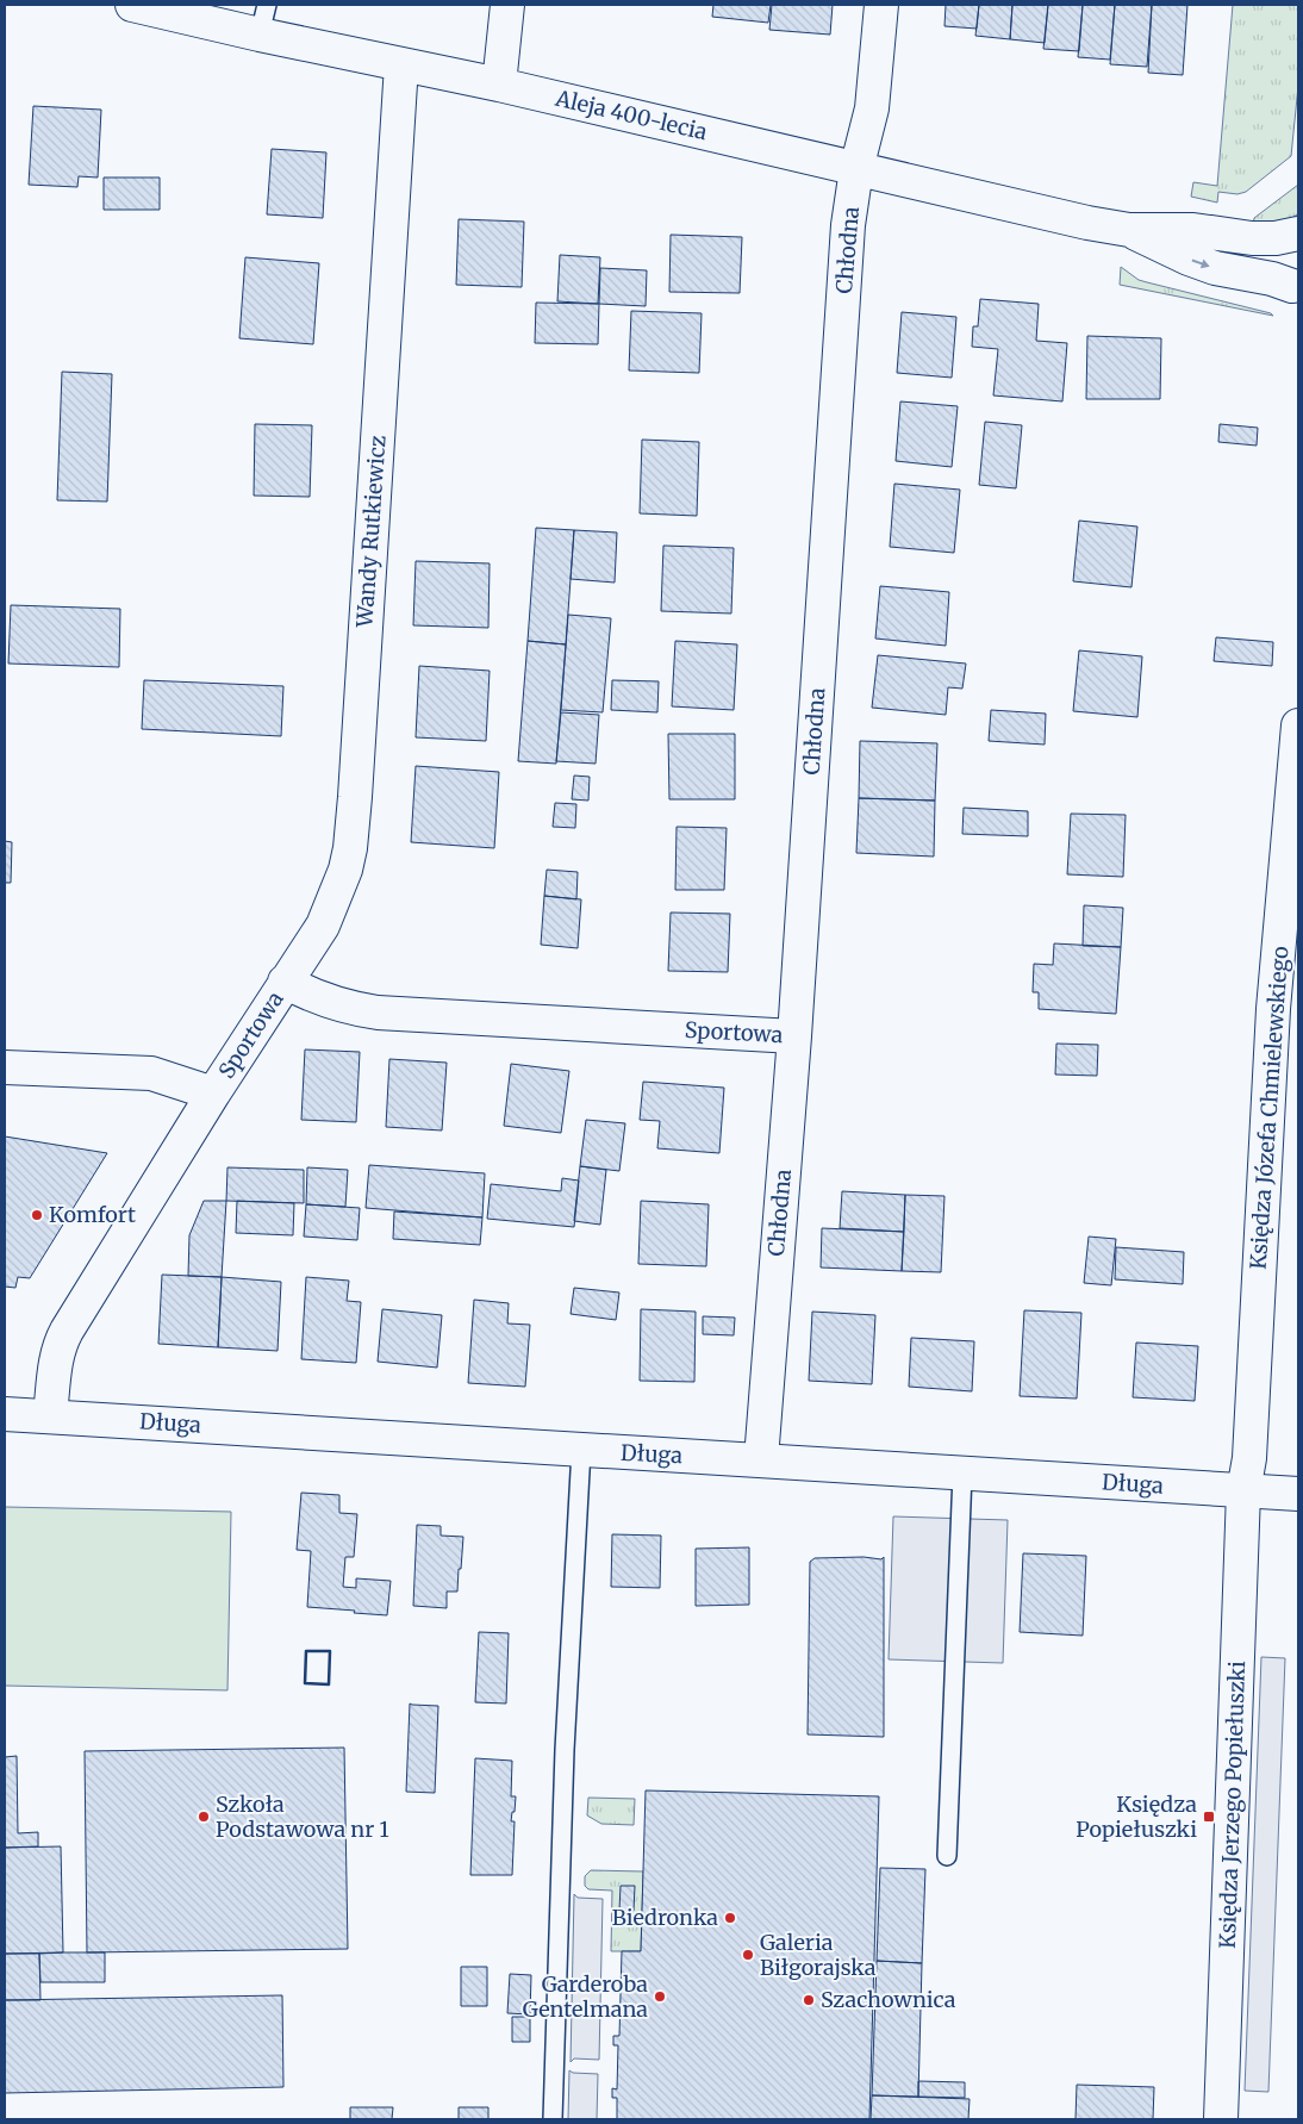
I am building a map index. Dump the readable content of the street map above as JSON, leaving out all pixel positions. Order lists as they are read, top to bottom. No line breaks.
{"streets":{"street":["Aleja 400-lecia","Chłodna","Wandy Rutkiewicz","Sportowa","Księdza Józefa Chmielewskiego","Długa","Księdza Jerzego Popiełuszki"]},"crossings":[["Aleja 400-lecia","Chłodna"],["Aleja 400-lecia","Wandy Rutkiewicz"],["Chłodna","Sportowa"],["Chłodna","Długa"],["Wandy Rutkiewicz","Sportowa"],["Sportowa","Długa"],["Księdza Józefa Chmielewskiego","Długa"],["Księdza Józefa Chmielewskiego","Księdza Jerzego Popiełuszki"],["Długa","Księdza Jerzego Popiełuszki"]],"places":{"other":["Komfort","Szkoła Podstawowa nr 1","Biedronka","Galeria Biłgorajska","Garderoba Gentelmana","Szachownica"],"transit":["Księdza Popiełuszki"]}}
